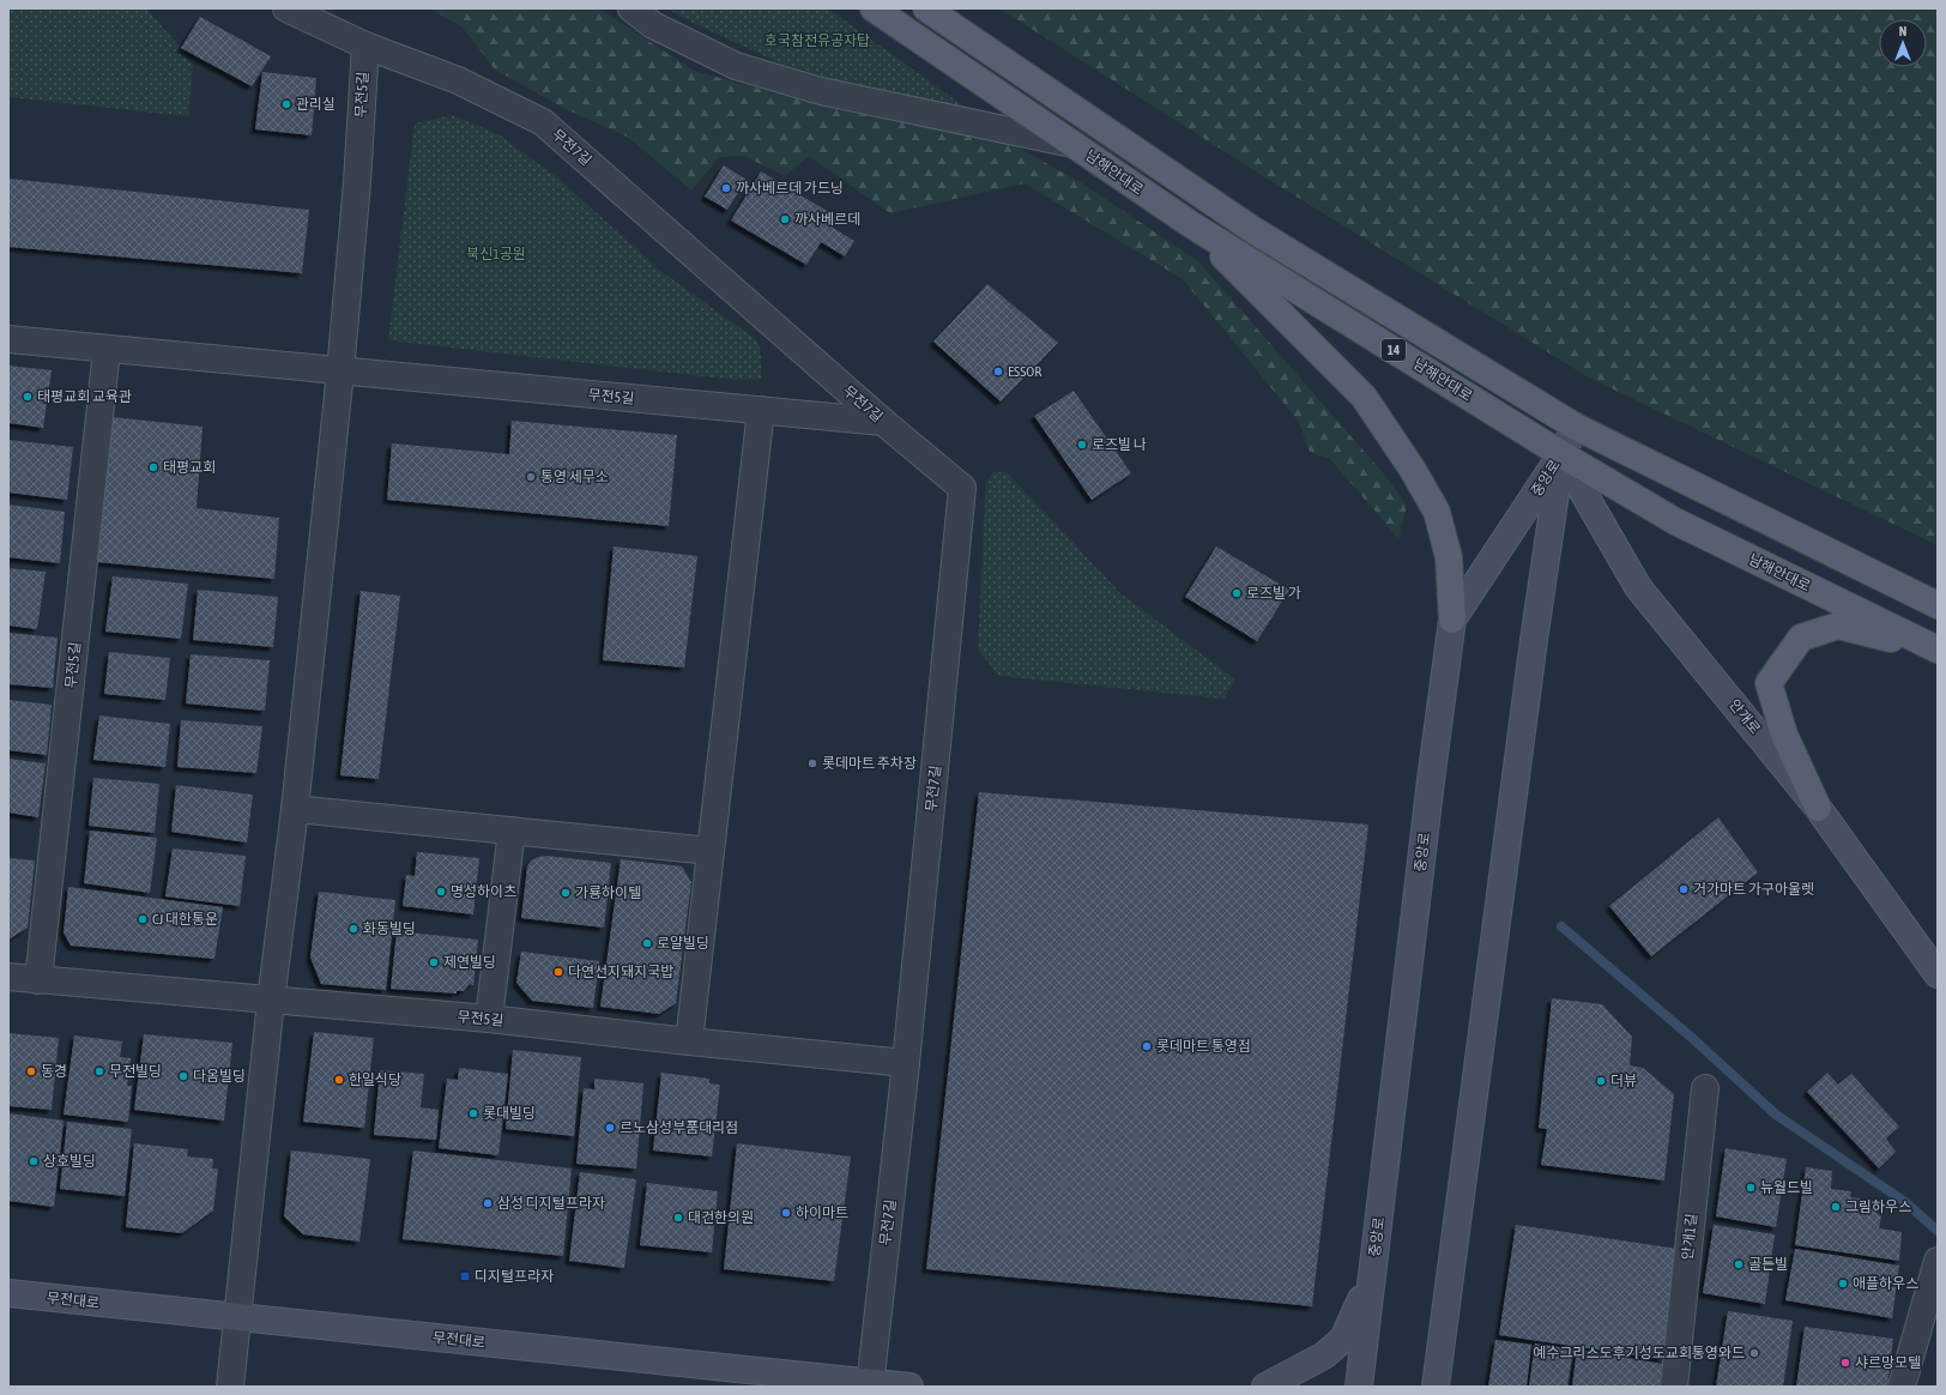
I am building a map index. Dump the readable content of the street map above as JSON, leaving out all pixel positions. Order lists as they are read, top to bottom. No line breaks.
{"streets":{"main road":["남해안대로","14"],"street":["무전5길","무전7길","중앙로","안개로","안개1길","무전대로"]},"crossings":[["무전5길","무전7길"],["무전5길","무전대로"],["무전7길","무전대로"],["남해안대로","중앙로"],["남해안대로","안개로"],["중앙로","안개로"]],"parks":["호국참전유공자탑","북신1공원"],"places":{"other":["관리실","까사베르데 가드닝","까사베르데","ESSOR","태평교회 교육관","로즈빌 나","태평교회","통영 세무소","로즈빌 가","롯데마트 주차장","거가마트 가구아울렛","명성하이츠","가룡하이텔","CJ 대한통운","화동빌딩","로얄빌딩","제연빌딩","다연선지돼지국밥","롯데마트 통영점","동경","무전빌딩","다옴빌딩","한일식당","더뷰","롯대빌딩","르노삼성부품대리점","상호빌딩","뉴월드빌","삼성 디지털프라자","그림하우스","하이마트","대건한의원","골든빌","애플하우스","예수그리스도후기성도교회통영와드","샤르망모텔"],"transit":["디지털프라자"]},"north":"top"}
